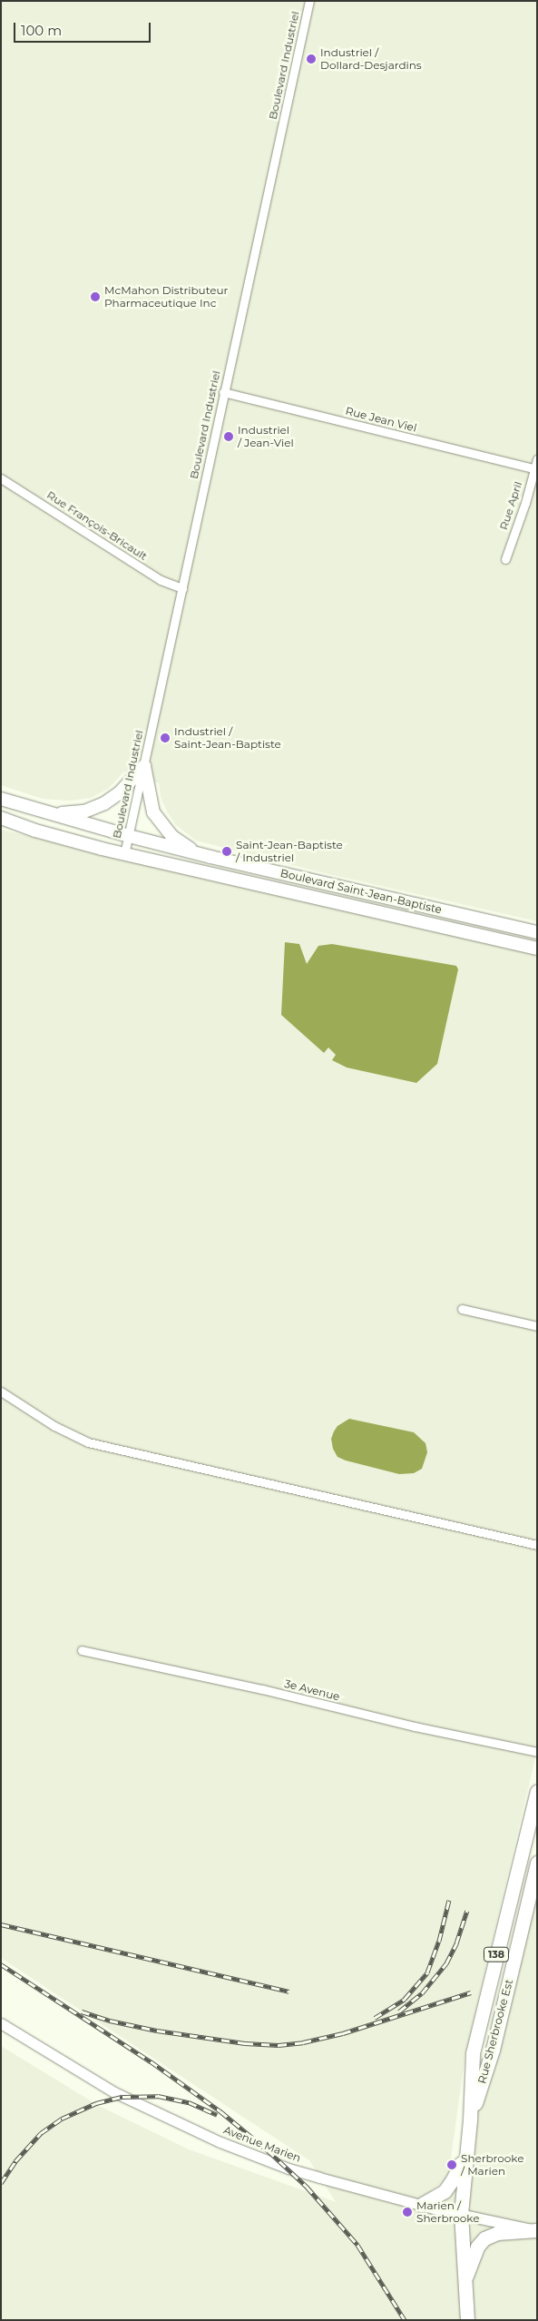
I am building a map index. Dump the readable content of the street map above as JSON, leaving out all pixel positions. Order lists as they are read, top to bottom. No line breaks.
{"streets":{"main road":["Boulevard Saint-Jean-Baptiste","138","Rue Sherbrooke Est"],"street":["Boulevard Industriel","Rue Jean Viel","Rue April","Rue François-Bricault","3e Avenue","Avenue Marien"]},"crossings":[["Boulevard Industriel","Rue Jean Viel"],["Boulevard Industriel","Rue François-Bricault"],["Boulevard Industriel","Boulevard Saint-Jean-Baptiste"],["Rue Jean Viel","Rue April"],["Rue Sherbrooke Est","Avenue Marien"]],"places":["Industriel / Dollard-Desjardins","McMahon Distributeur Pharmaceutique Inc","Industriel / Jean-Viel","Industriel / Saint-Jean-Baptiste","Saint-Jean-Baptiste / Industriel","Sherbrooke / Marien","Marien / Sherbrooke"],"scale_bar":"100 m"}
